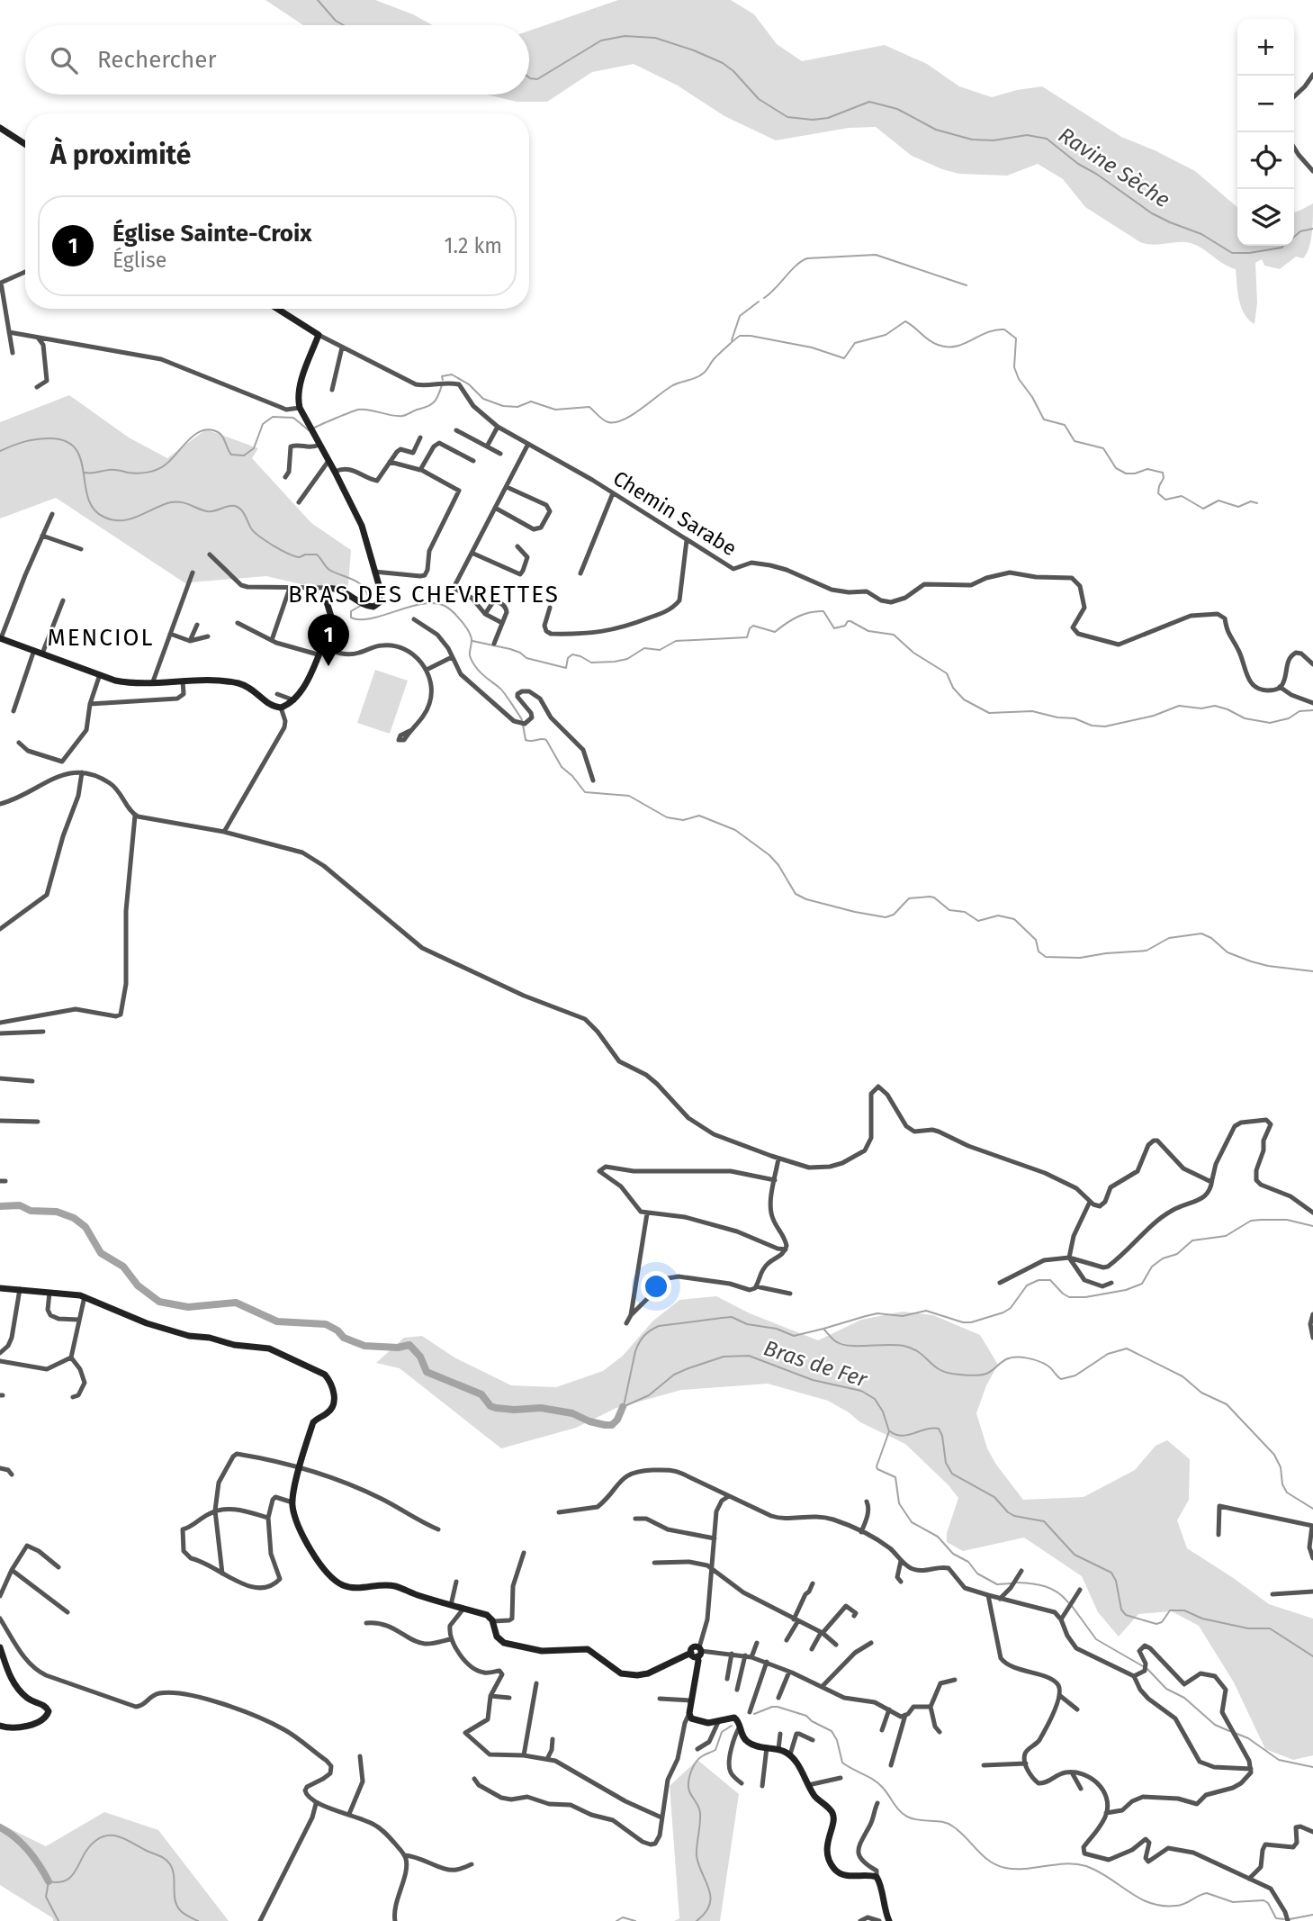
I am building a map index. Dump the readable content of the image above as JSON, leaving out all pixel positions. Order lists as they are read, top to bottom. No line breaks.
{"streets":{"street":["Chemin Sarabe"]},"districts":["BRAS DES CHEVRETTES","MENCIOL"],"water":["Ravine Sèche","Bras de Fer"],"page":{"map_buttons":["+","−"],"search":"Rechercher","heading":"À proximité","list":[{"mark":"1","name":"Église Sainte-Croix","note":"Église","value":"1.2 km"}],"pins":"1"}}
